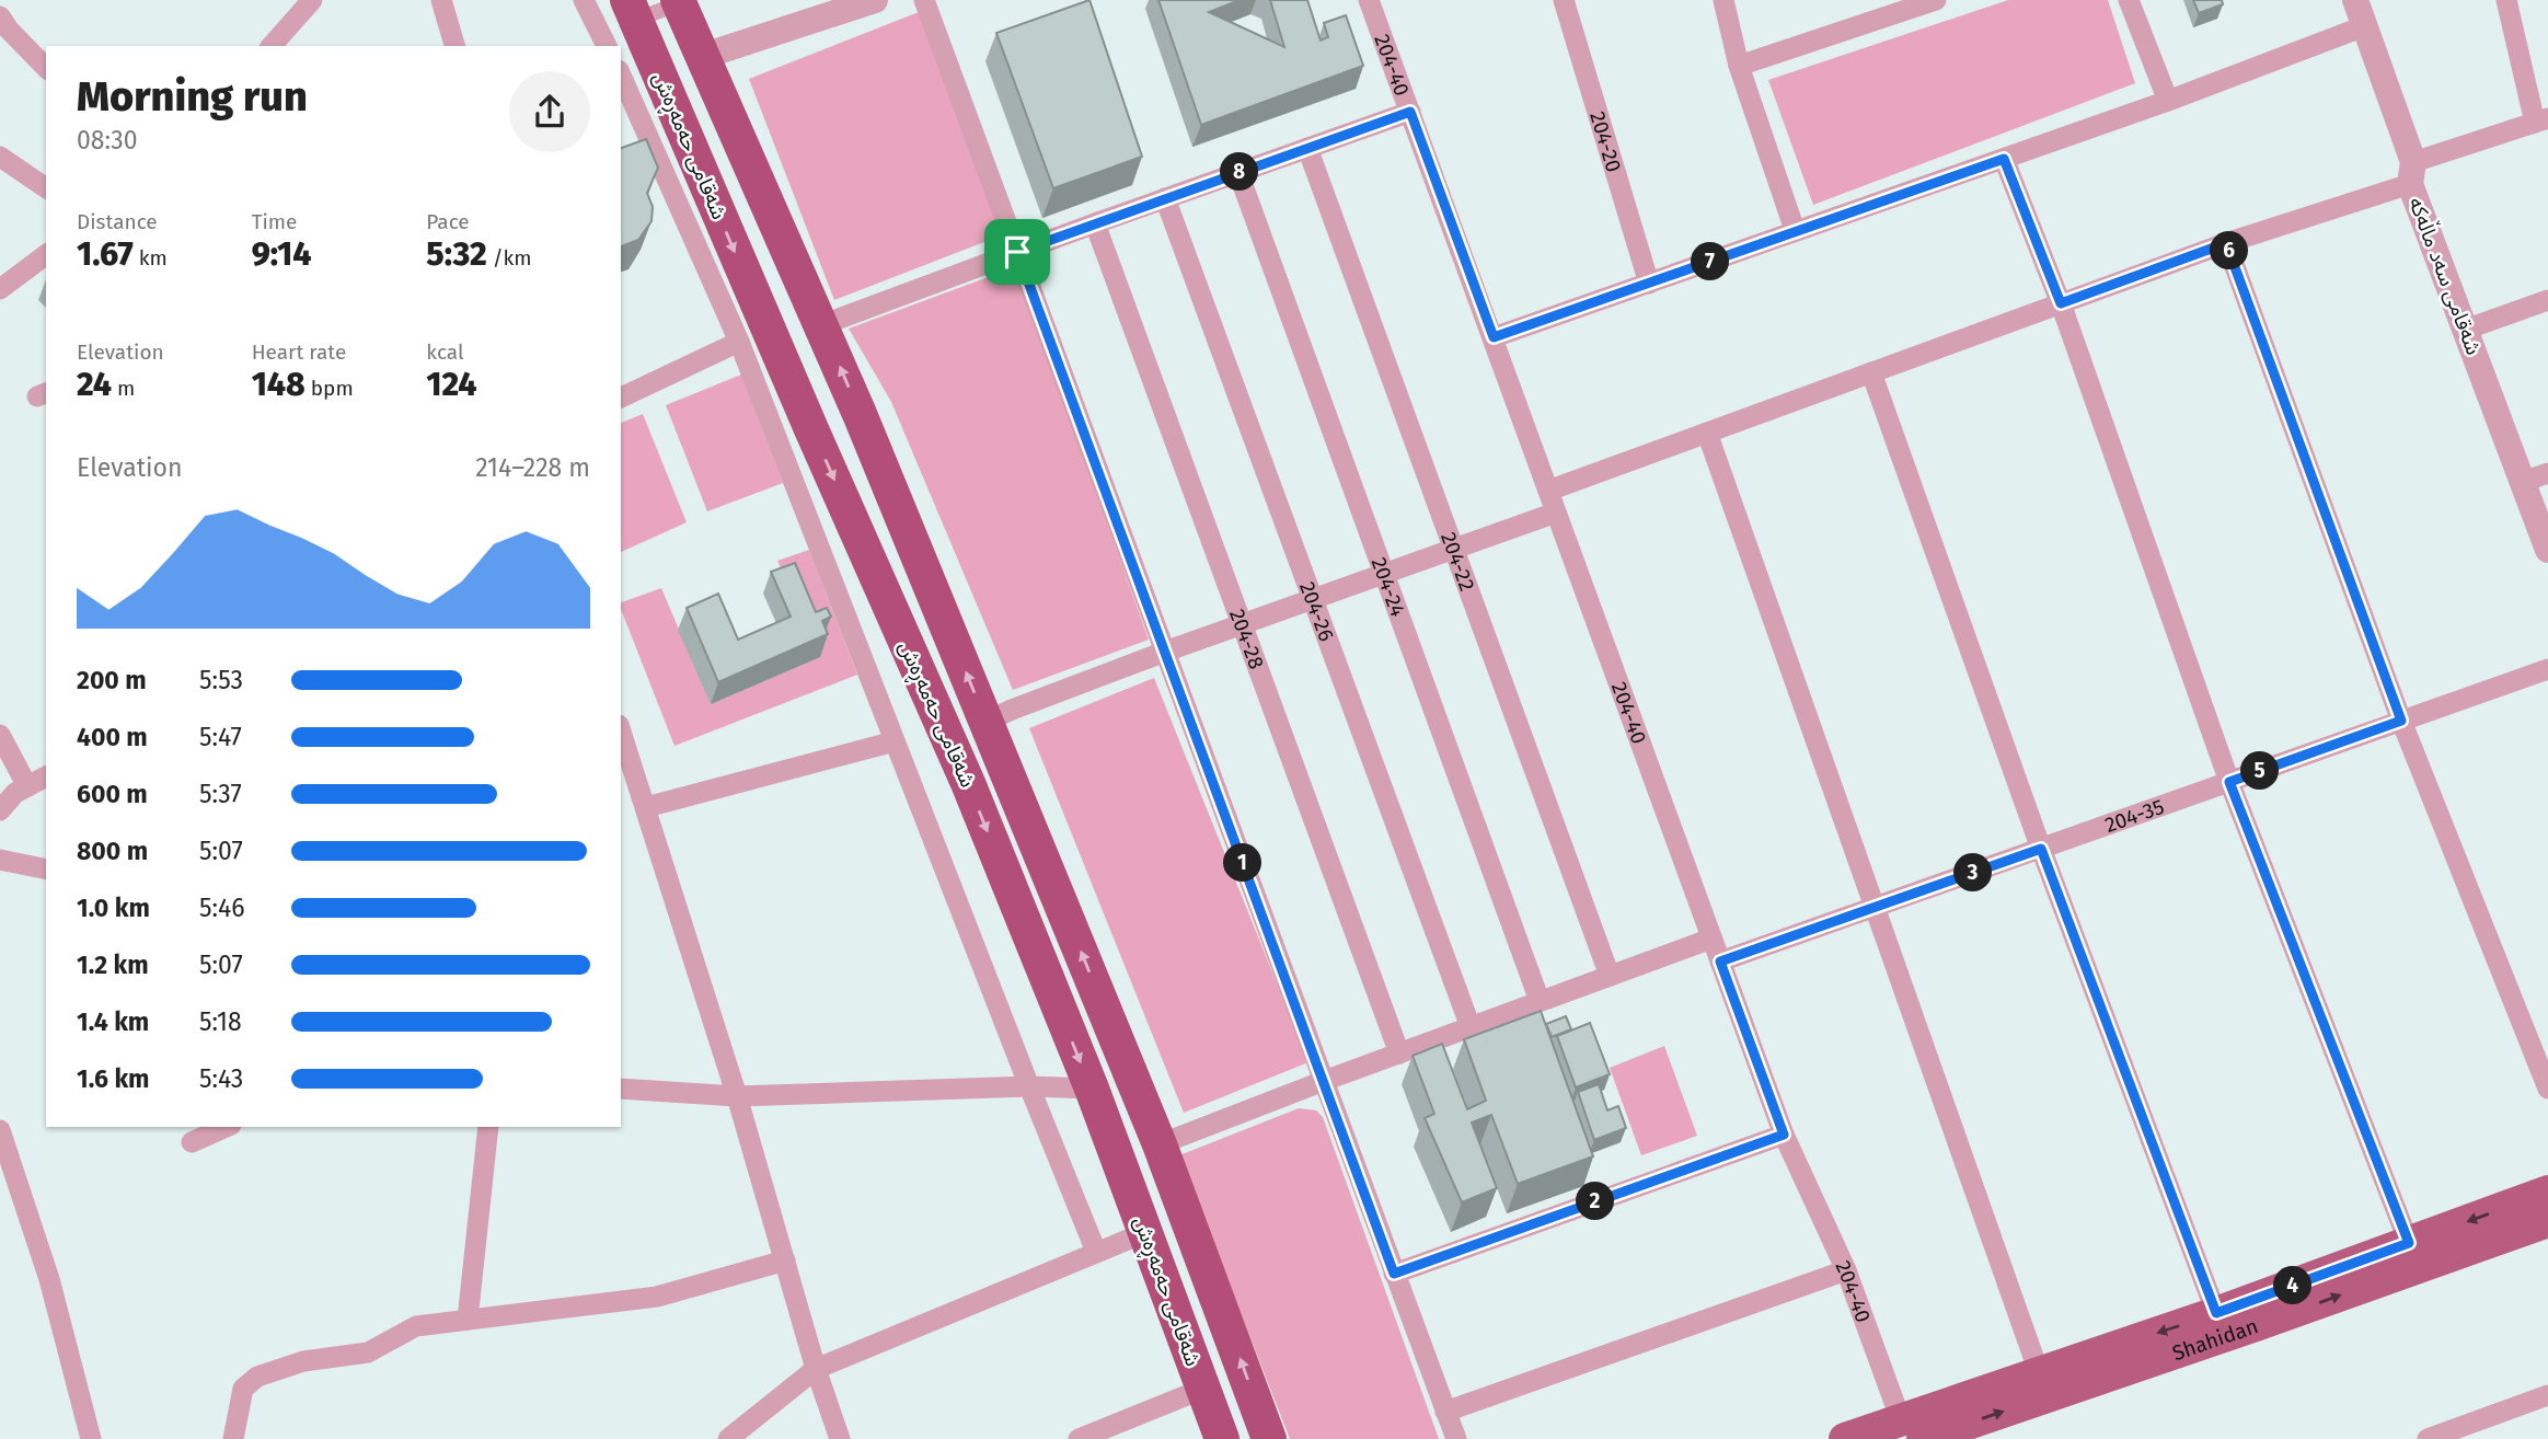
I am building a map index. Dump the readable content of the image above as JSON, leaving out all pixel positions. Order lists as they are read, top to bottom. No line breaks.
{"streets":{"highway":["شەقامی حەمەڕەش"],"main road":["Shahidan"],"street":["204-40","204-20","شەقامی سەد ماڵەکە","204-22","204-24","204-26","204-28","204-35"]},"crossings":[["204-40","204-35"],["204-40","Shahidan"]],"page":{"heading":["Morning run","08:30"],"pins":["8","6","7","5","1","3","2","4"],"stats":[["Distance","1.67 km"],["Time","9:14"],["Pace","5:32 /km"],["Elevation","24 m"],["Heart rate","148 bpm"],["kcal","124"]],"chart":["Elevation","214–228 m"],"list":[{"name":"200 m","note":"5:53"},{"name":"400 m","note":"5:47"},{"name":"600 m","note":"5:37"},{"name":"800 m","note":"5:07"},{"name":"1.0 km","note":"5:46"},{"name":"1.2 km","note":"5:07"},{"name":"1.4 km","note":"5:18"},{"name":"1.6 km","note":"5:43"}]}}
